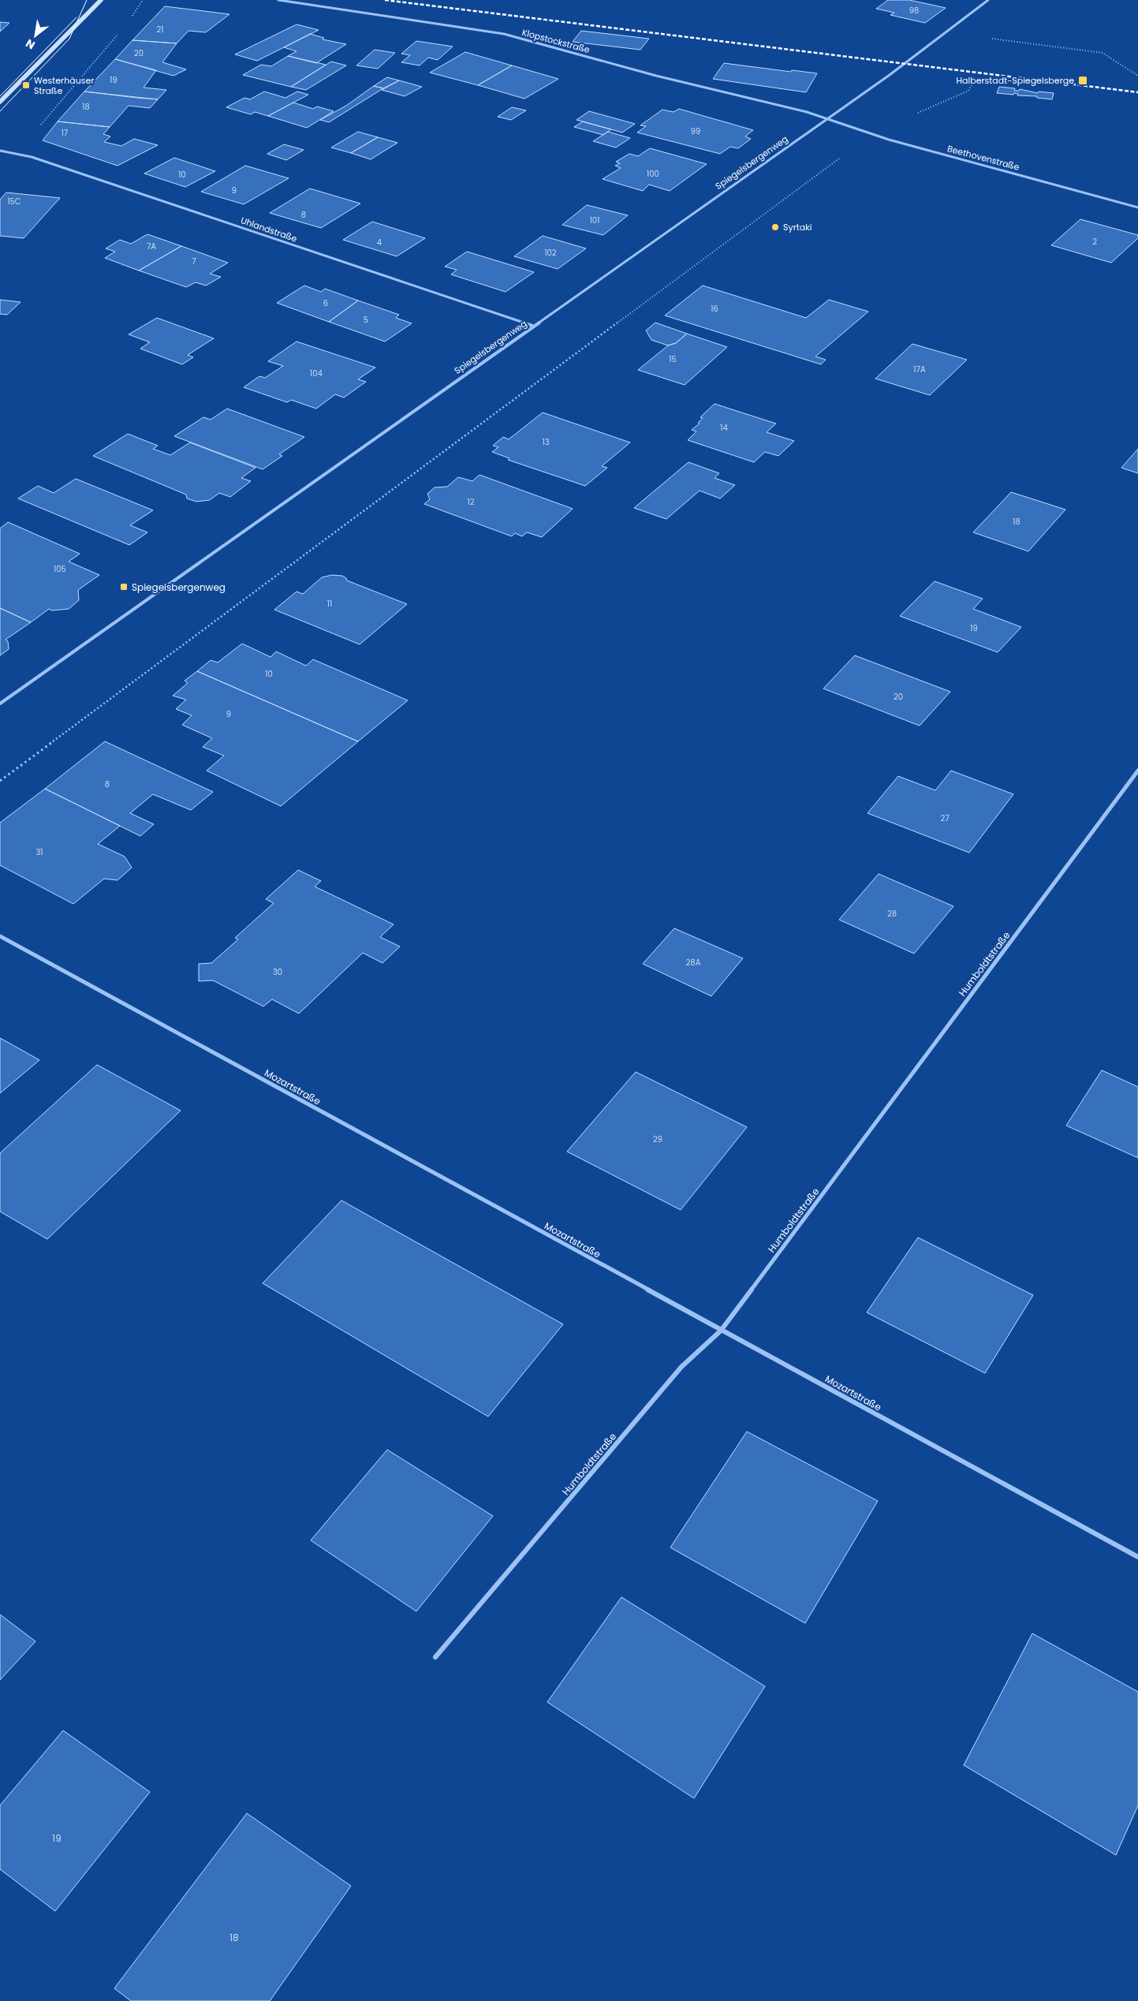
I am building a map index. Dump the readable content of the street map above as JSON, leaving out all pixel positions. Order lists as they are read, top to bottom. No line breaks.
{"streets":{"street":["Klopstockstraße","Beethovenstraße","Spiegelsbergenweg","Uhlandstraße","Humboldtstraße","Mozartstraße"]},"crossings":[["Klopstockstraße","Beethovenstraße"],["Klopstockstraße","Spiegelsbergenweg"],["Beethovenstraße","Spiegelsbergenweg"],["Spiegelsbergenweg","Uhlandstraße"],["Humboldtstraße","Mozartstraße"]],"places":{"transit":["Halberstadt-Spiegelsberge","Westerhäuser Straße","Spiegelsbergenweg"],"other":["Syrtaki"]},"house_numbers":["98","21","20","19","18","99","17","100","10","9","15C","8","101","2","4","7A","102","7","6","16","5","15","17A","104","14","13","12","18","105","11","19","10","20","9","8","27","31","28","28A","30","29","19","18"],"north":"bottom left"}
